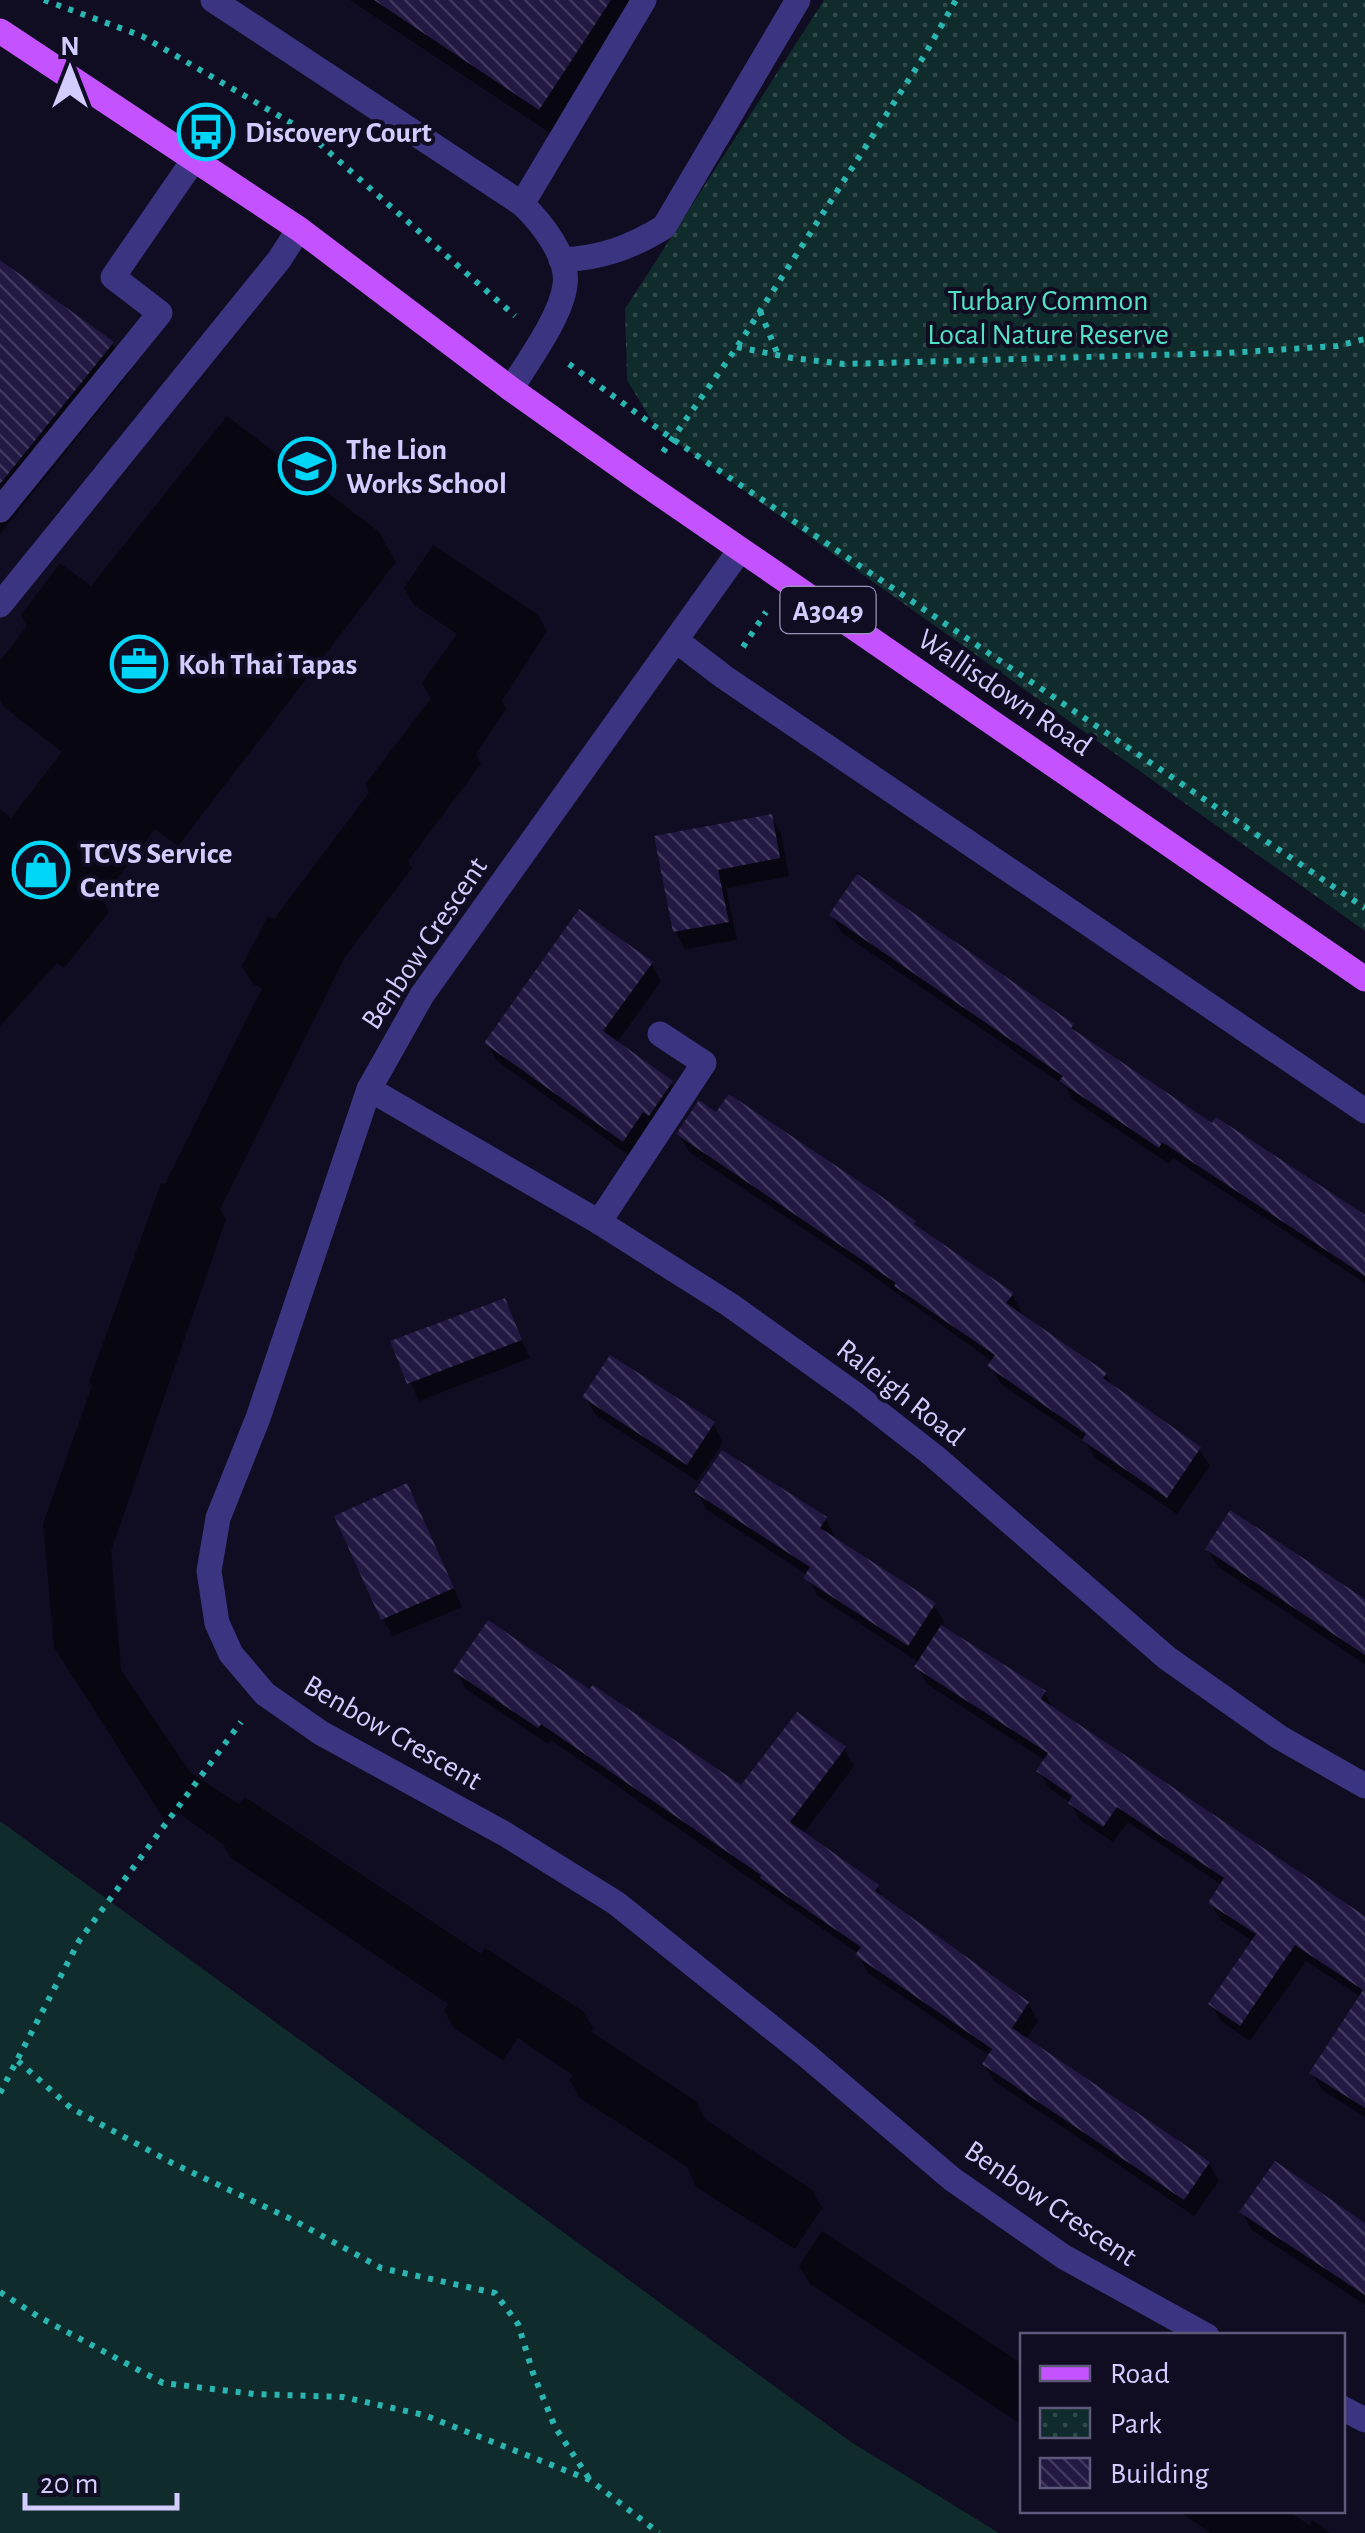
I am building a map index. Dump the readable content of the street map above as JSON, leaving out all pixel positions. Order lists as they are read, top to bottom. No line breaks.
{"streets":{"main road":["A3049","Wallisdown Road"],"street":["Benbow Crescent","Raleigh Road"]},"crossings":[["Wallisdown Road","Benbow Crescent"],["Benbow Crescent","Raleigh Road"]],"parks":["Turbary Common Local Nature Reserve"],"places":{"bus stop":["Discovery Court"],"school or university":["The Lion Works School"],"office":["Koh Thai Tapas"],"shop":["TCVS Service Centre"]},"legend":["Road","Park","Building"],"scale_bar":"20 m","north":"top"}
